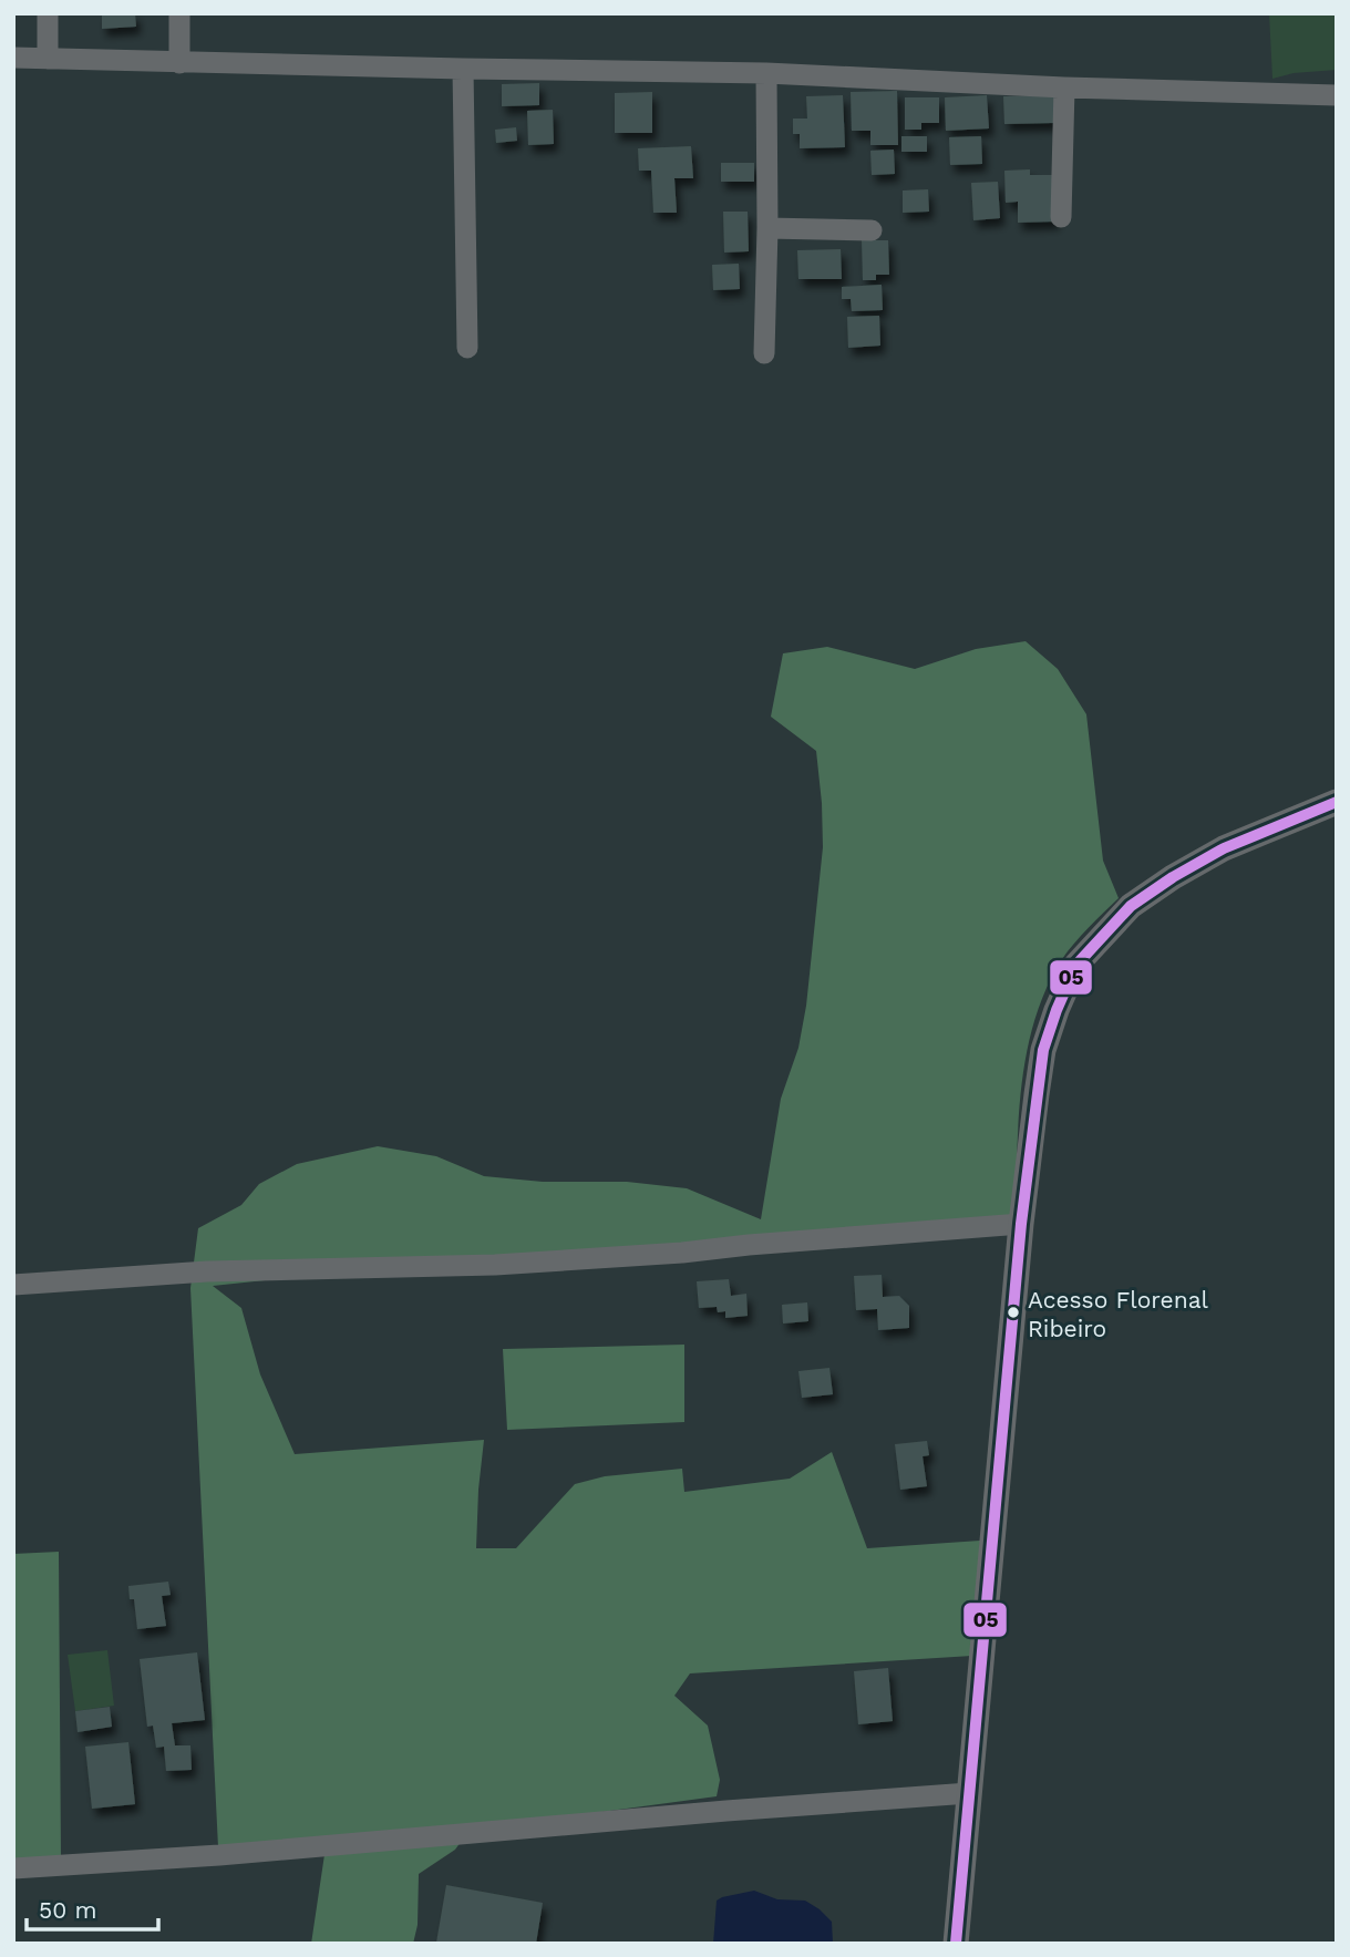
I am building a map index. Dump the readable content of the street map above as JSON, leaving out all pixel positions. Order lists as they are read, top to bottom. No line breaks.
{"places":["Acesso Florenal Ribeiro"],"lines":["transit line 05"],"scale_bar":"50 m"}
